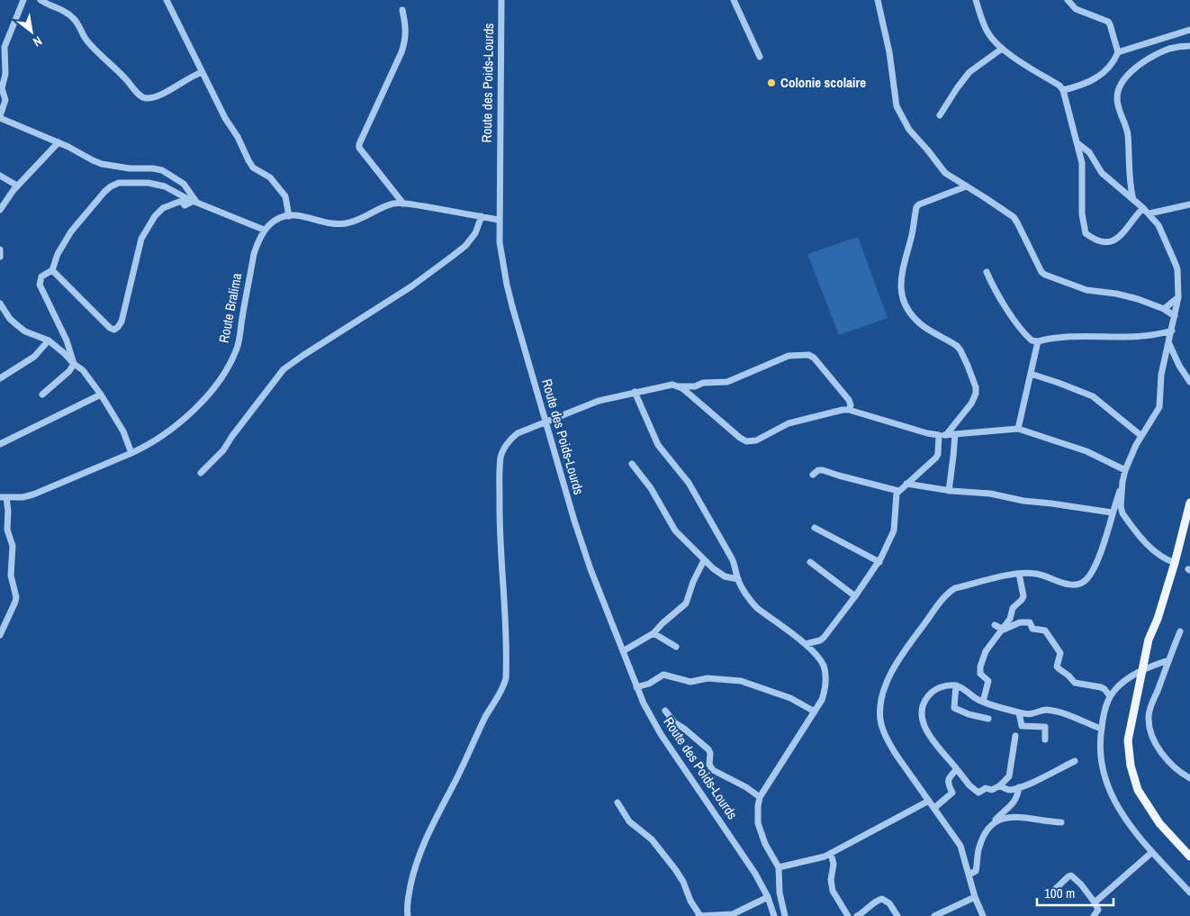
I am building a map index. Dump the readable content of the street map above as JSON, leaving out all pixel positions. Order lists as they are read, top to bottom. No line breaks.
{"streets":{"street":["Route des Poids-Lourds","Route Bralima"]},"places":["Colonie scolaire"],"scale_bar":"100 m","north":"bottom right"}
